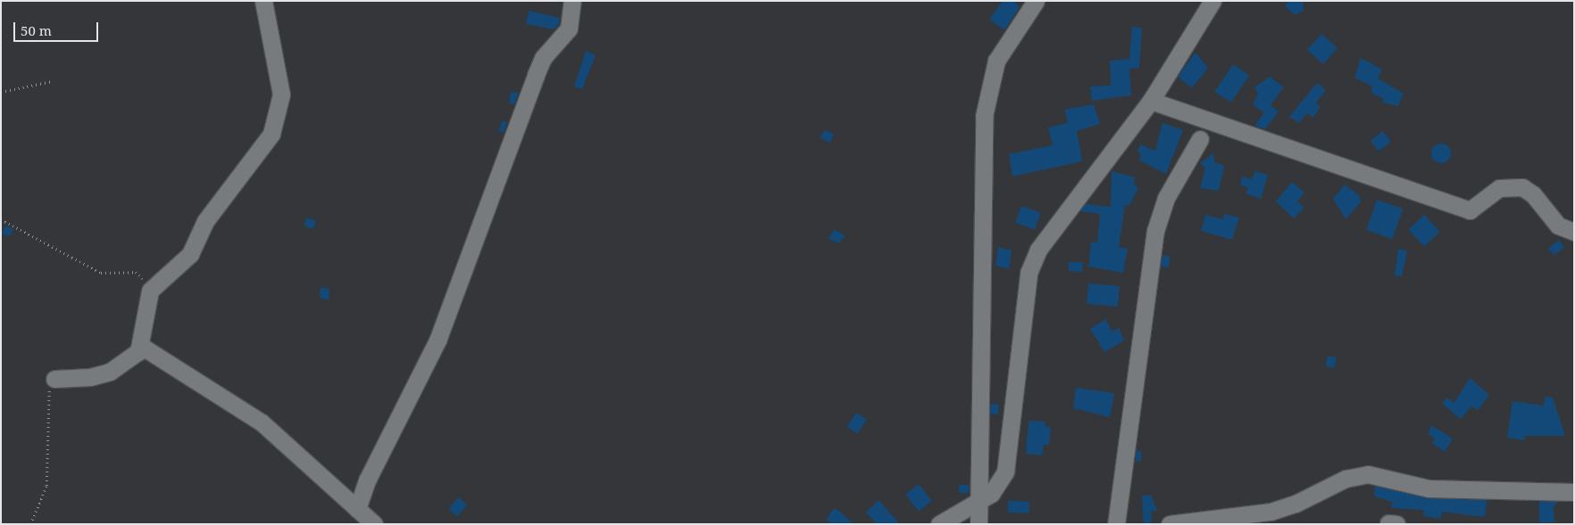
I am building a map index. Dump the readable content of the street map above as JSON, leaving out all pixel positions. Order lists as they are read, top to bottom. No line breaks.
{"scale_bar":"50 m"}
